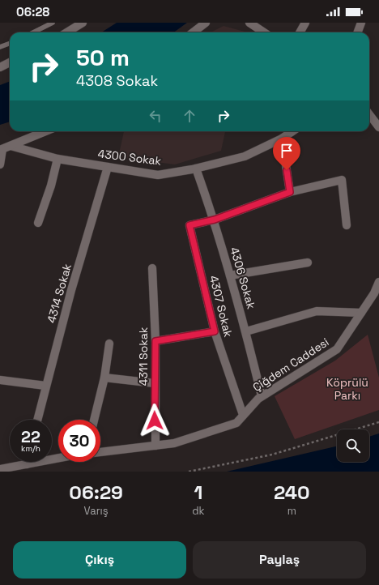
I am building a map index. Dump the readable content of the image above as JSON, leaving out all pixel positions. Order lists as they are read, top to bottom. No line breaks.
{"streets":{"street":["4300 Sokak","4306 Sokak","4314 Sokak","4307 Sokak","4311 Sokak","Çiğdem Caddesi"]},"crossings":[["4300 Sokak","4306 Sokak"],["4300 Sokak","4314 Sokak"],["4306 Sokak","4307 Sokak"],["4306 Sokak","Çiğdem Caddesi"],["4307 Sokak","Çiğdem Caddesi"],["4311 Sokak","Çiğdem Caddesi"]],"parks":["Köprülü Parkı"],"page":{"status":"06:28","turn":["50 m","4308 Sokak"],"speed":"22 km/h","limit":"30","eta":["06:29","Varış","1","dk","240","m"],"buttons":["Çıkış","Paylaş"]}}
